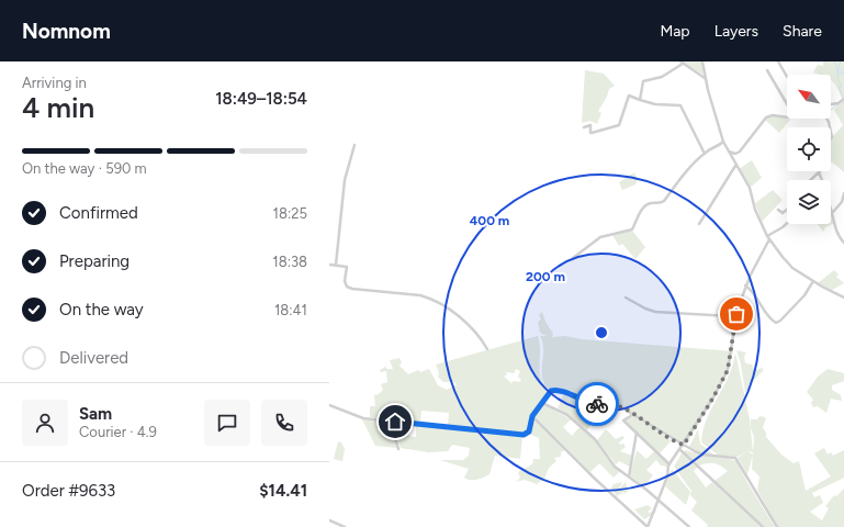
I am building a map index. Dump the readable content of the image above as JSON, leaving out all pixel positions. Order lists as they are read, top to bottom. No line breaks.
{"north":"top left","page":{"header":"Nomnom","nav":["Map","Layers","Share"],"heading":["4 min","Arriving in","18:49–18:54"],"panel":["Sam","Courier · 4.9","Order #9633","$14.41"],"bar":"On the way · 590 m","list":[["Confirmed","18:25"],["Preparing","18:38"],["On the way","18:41"],"Delivered"]},"rings":["400 m","200 m"]}
